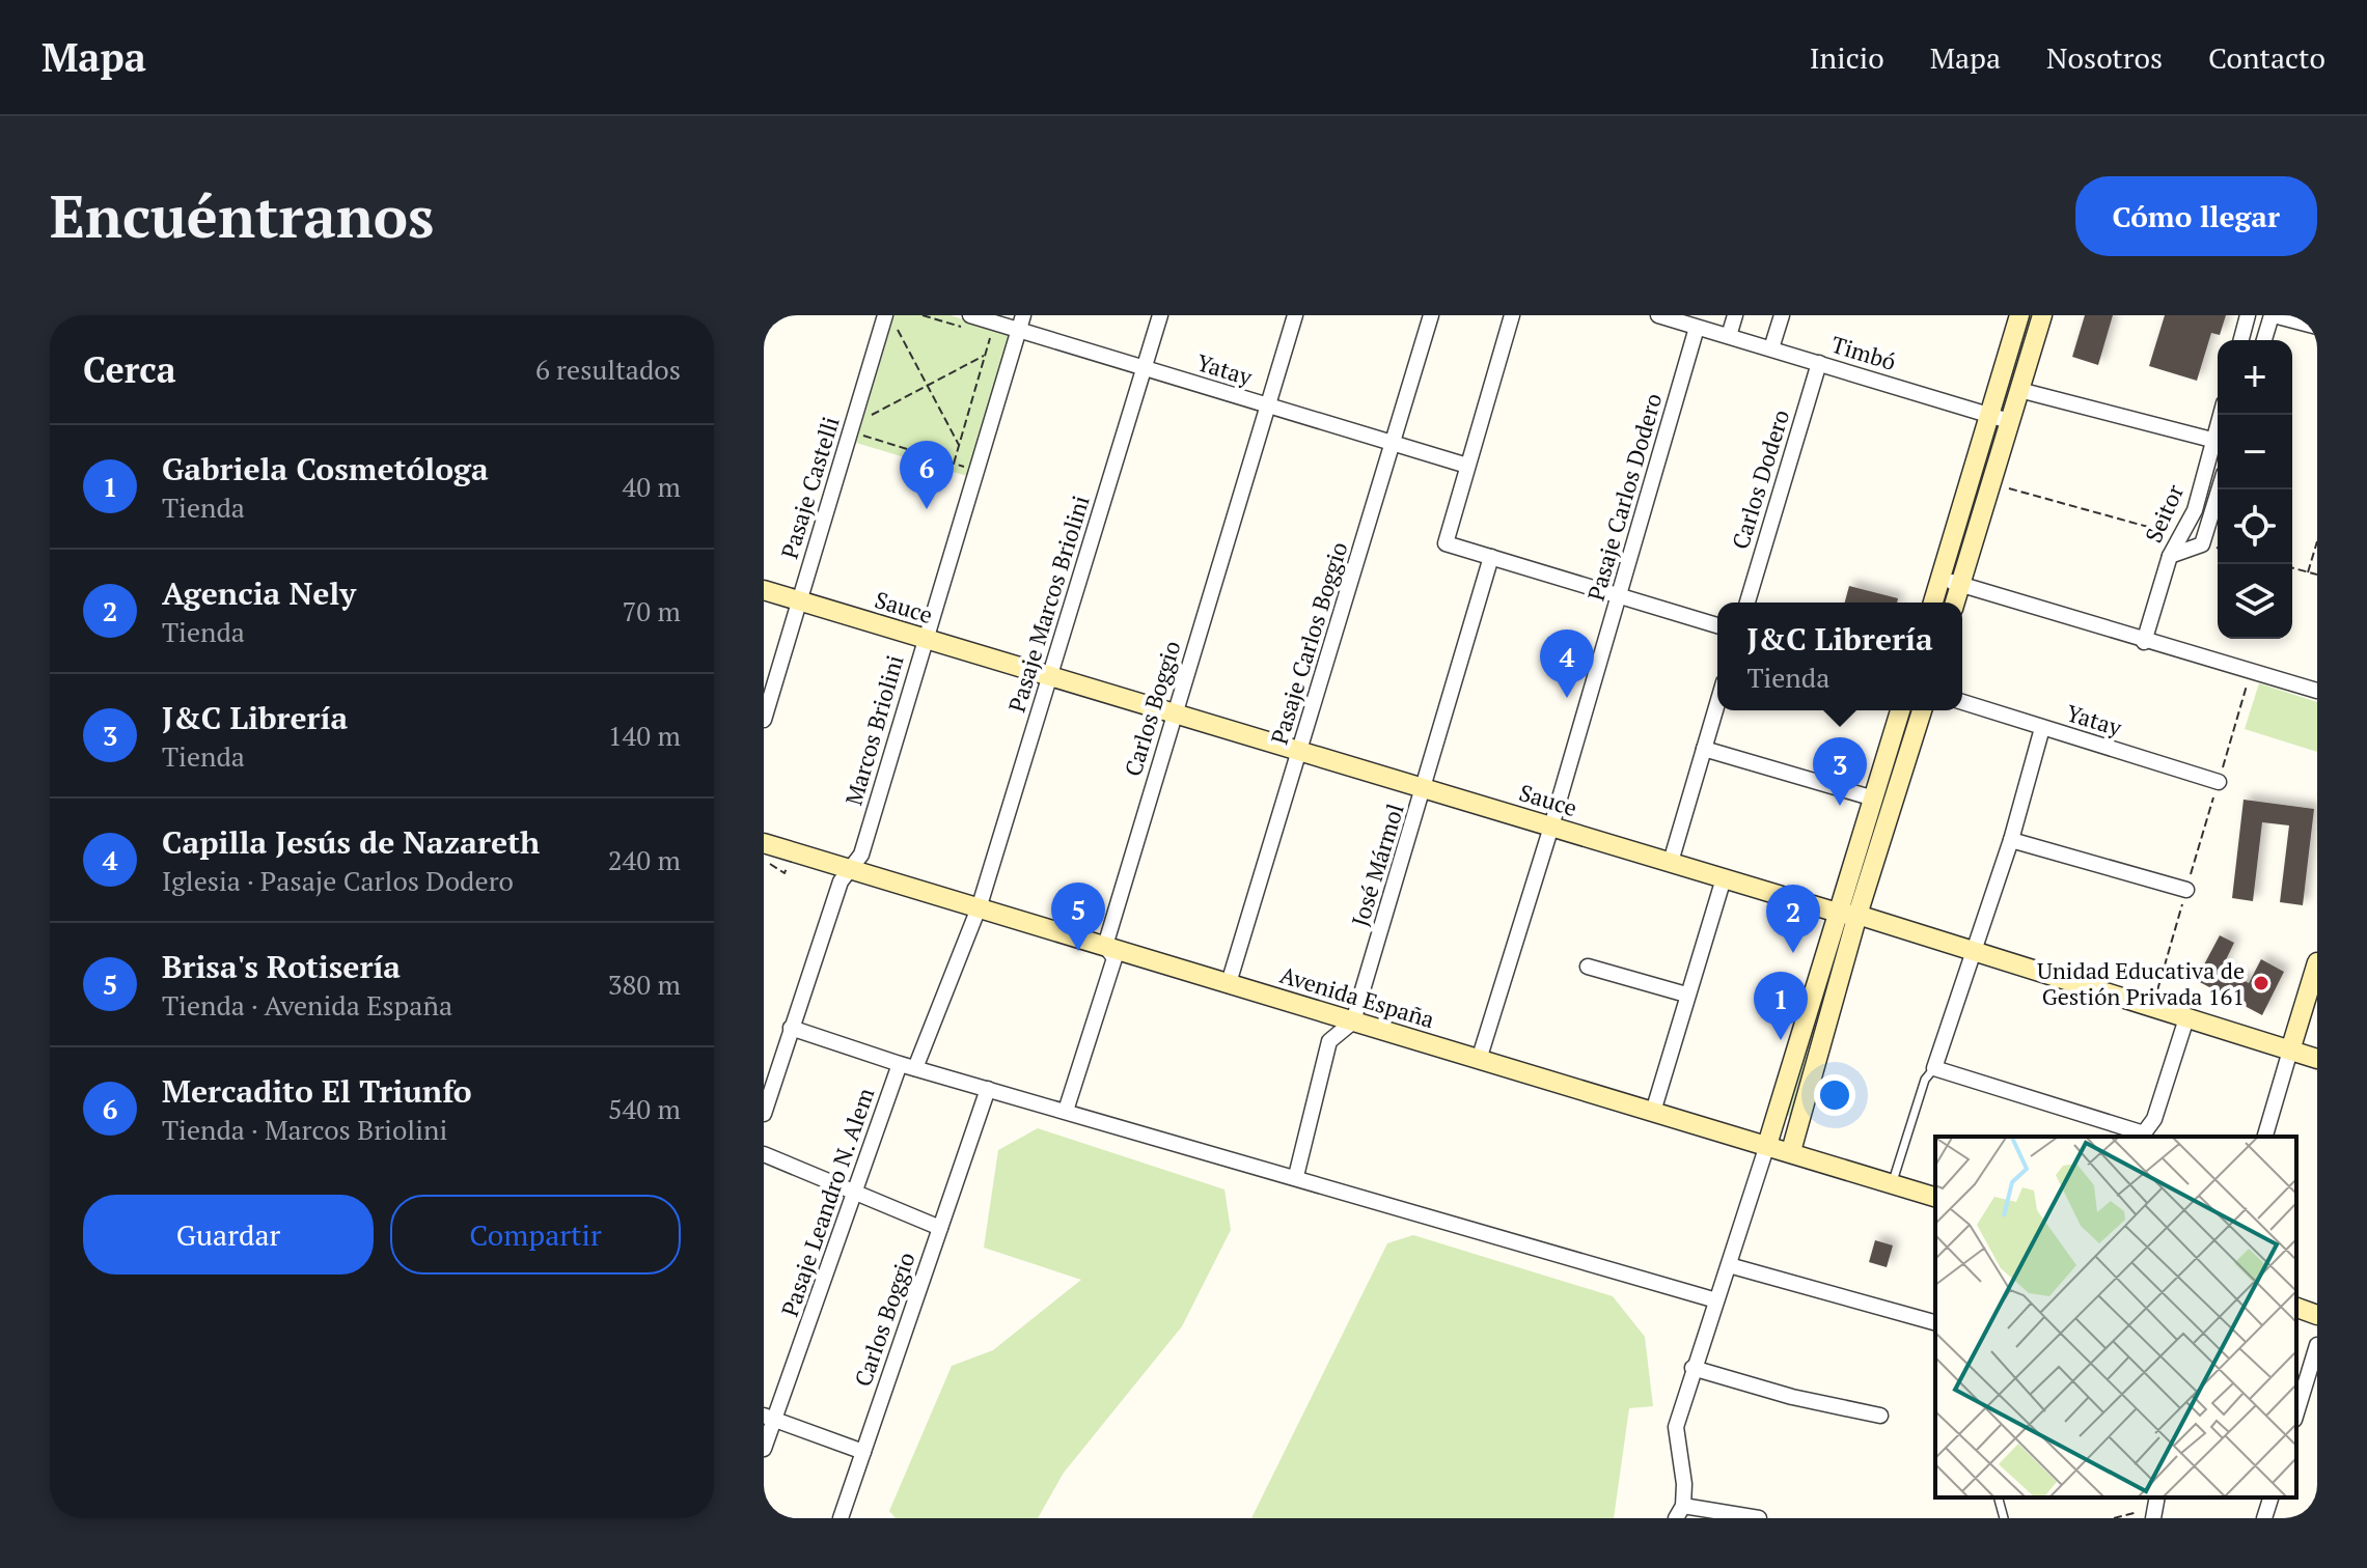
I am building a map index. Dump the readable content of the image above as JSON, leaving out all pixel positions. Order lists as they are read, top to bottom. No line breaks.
{"streets":{"main road":["Sauce","Avenida España"],"street":["Timbó","Yatay","Carlos Dodero","Pasaje Castelli","Pasaje Carlos Dodero","Seitor","Pasaje Marcos Briolini","Pasaje Carlos Boggio","Carlos Boggio","Marcos Briolini","José Mármol","Pasaje Leandro N. Alem"]},"crossings":[["Timbó","Carlos Dodero"],["Timbó","Pasaje Carlos Dodero"],["Yatay","Pasaje Marcos Briolini"],["Yatay","Pasaje Carlos Boggio"],["Yatay","Carlos Boggio"],["Yatay","Marcos Briolini"],["Pasaje Castelli","Sauce"],["Pasaje Carlos Dodero","Sauce"],["Pasaje Carlos Dodero","Avenida España"],["Pasaje Marcos Briolini","Sauce"],["Pasaje Marcos Briolini","Avenida España"],["Pasaje Marcos Briolini","Pasaje Leandro N. Alem"],["Sauce","Pasaje Carlos Boggio"],["Sauce","Carlos Boggio"],["Sauce","Marcos Briolini"],["Sauce","José Mármol"],["Pasaje Carlos Boggio","Avenida España"],["Carlos Boggio","Avenida España"],["Marcos Briolini","Avenida España"],["José Mármol","Avenida España"],["Avenida España","Pasaje Leandro N. Alem"]],"places":["Unidad Educativa de Gestión Privada 161"],"page":{"header":"Mapa","nav":["Inicio","Mapa","Nosotros","Contacto"],"buttons":["Cómo llegar",["Guardar","Compartir"]],"title":"Encuéntranos","heading":["Cerca","6 resultados"],"map_buttons":["+","−"],"list":[{"mark":"1","name":"Gabriela Cosmetóloga","note":"Tienda","value":"40 m"},{"mark":"2","name":"Agencia Nely","note":"Tienda","value":"70 m"},{"mark":"3","name":"J&C Librería","note":"Tienda","value":"140 m"},{"mark":"4","name":"Capilla Jesús de Nazareth","note":"Iglesia · Pasaje Carlos Dodero","value":"240 m"},{"mark":"5","name":"Brisa's Rotisería","note":"Tienda · Avenida España","value":"380 m"},{"mark":"6","name":"Mercadito El Triunfo","note":"Tienda · Marcos Briolini","value":"540 m"}],"pins":["6","4","3","5","2","1"],"popup":["J&C Librería","Tienda"]}}
